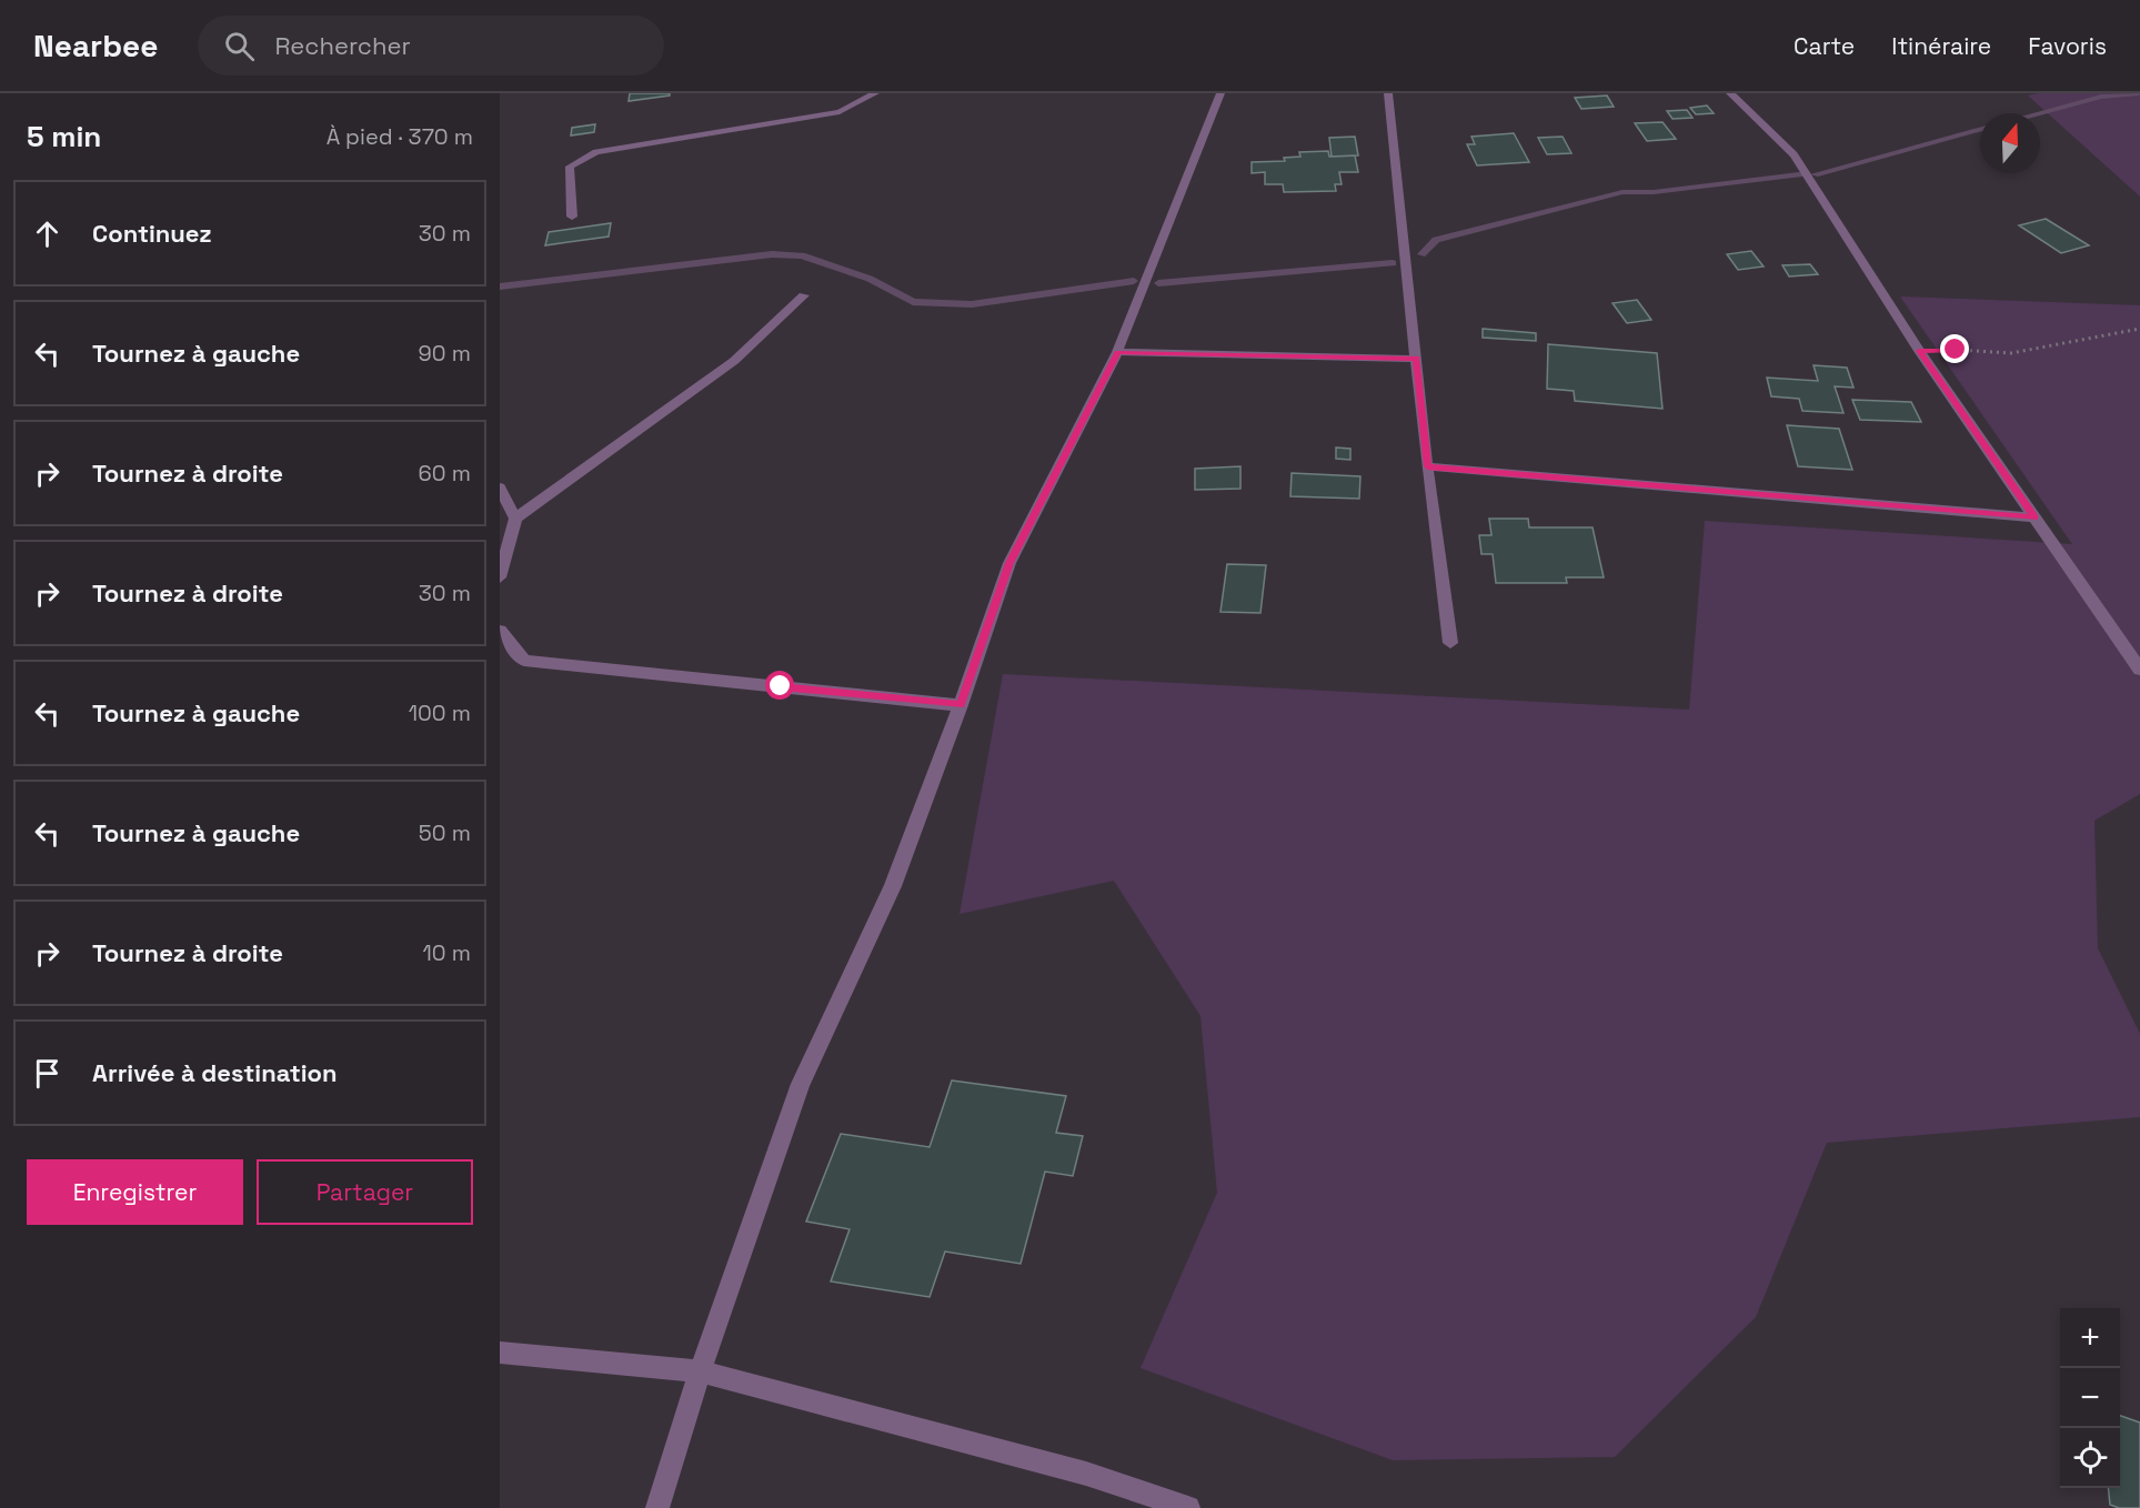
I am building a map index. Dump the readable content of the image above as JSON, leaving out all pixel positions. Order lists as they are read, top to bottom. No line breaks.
{"north":"top","page":{"header":"Nearbee","search":"Rechercher","nav":["Carte","Itinéraire","Favoris"],"heading":["5 min","À pied · 370 m"],"list":[["Continuez","30 m"],["Tournez à gauche","90 m"],["Tournez à droite","60 m"],["Tournez à droite","30 m"],["Tournez à gauche","100 m"],["Tournez à gauche","50 m"],["Tournez à droite","10 m"],"Arrivée à destination"],"buttons":["Enregistrer","Partager"],"map_buttons":["+","−"]}}
